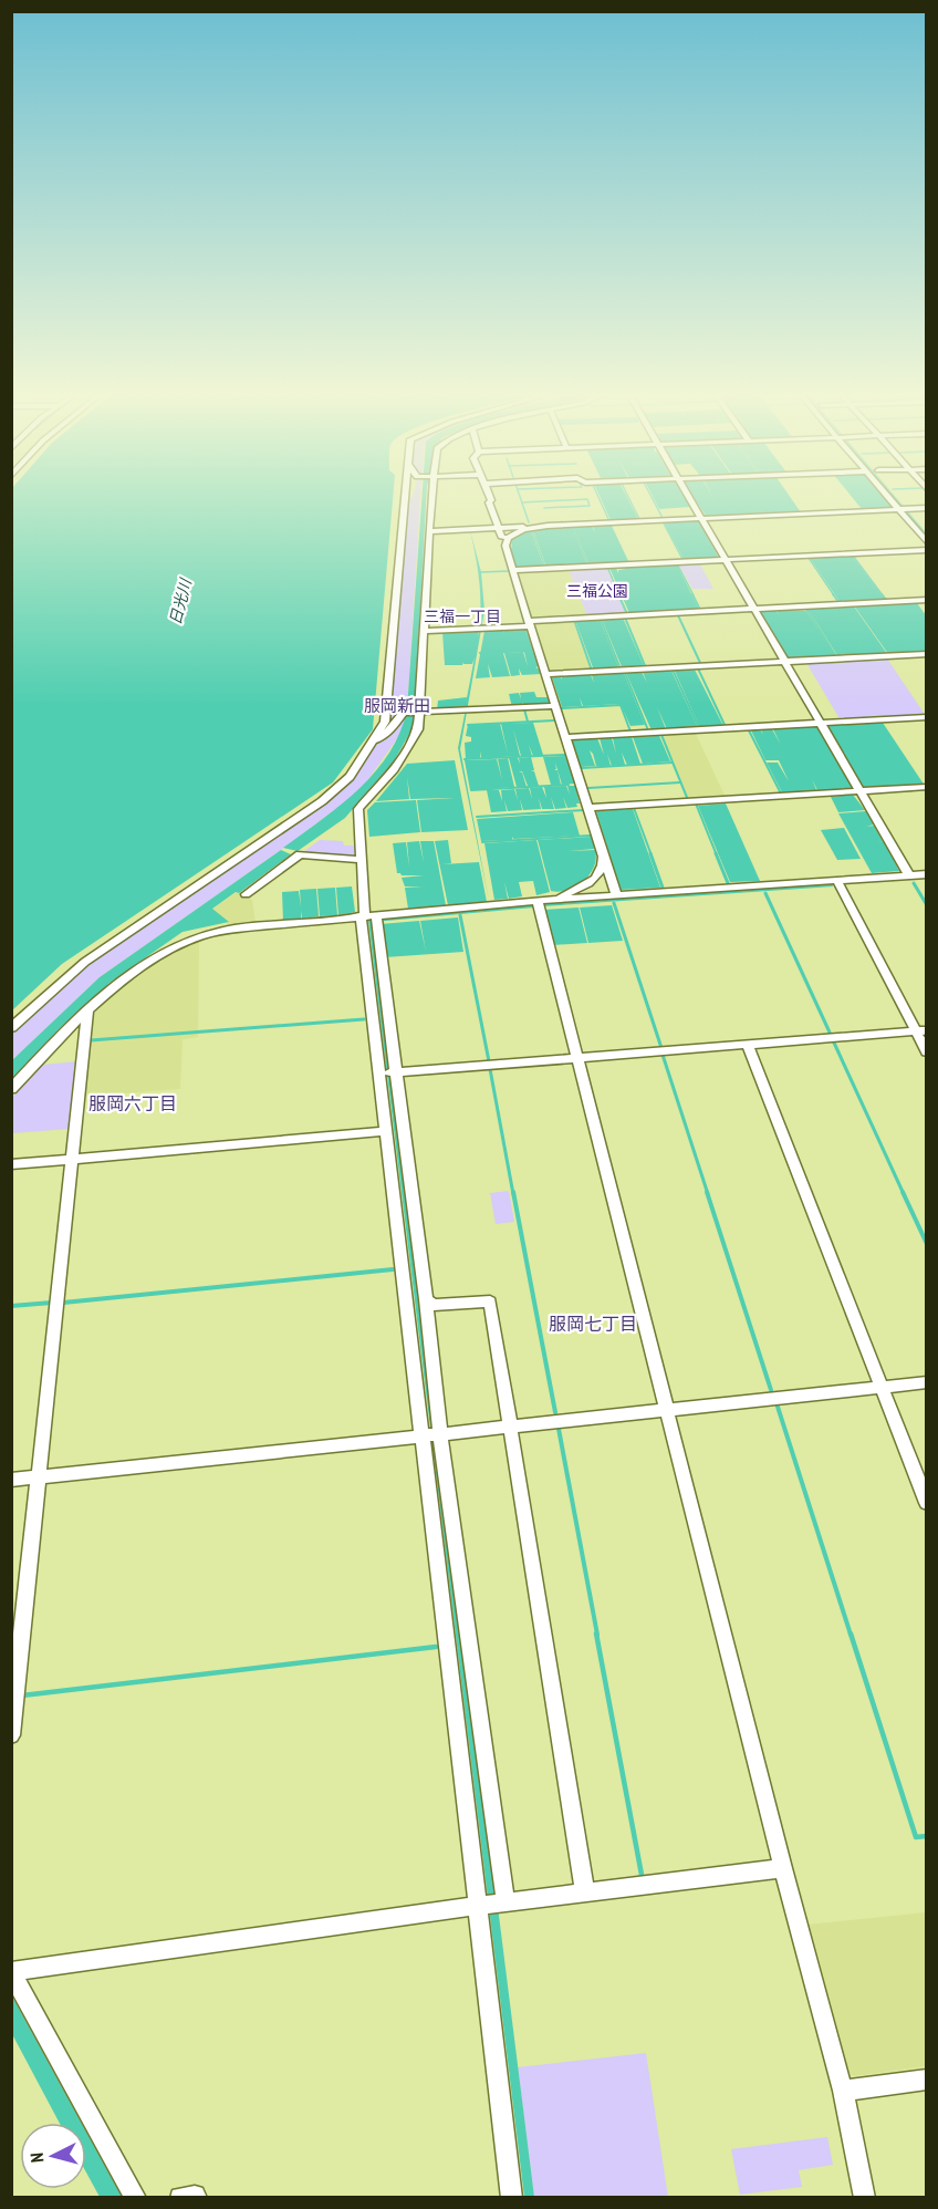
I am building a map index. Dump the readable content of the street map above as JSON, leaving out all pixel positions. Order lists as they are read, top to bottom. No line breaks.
{"districts":["三福一丁目","服岡新田","服岡六丁目","服岡七丁目"],"water":["日光川"],"parks":["三福公園"],"north":"left"}
